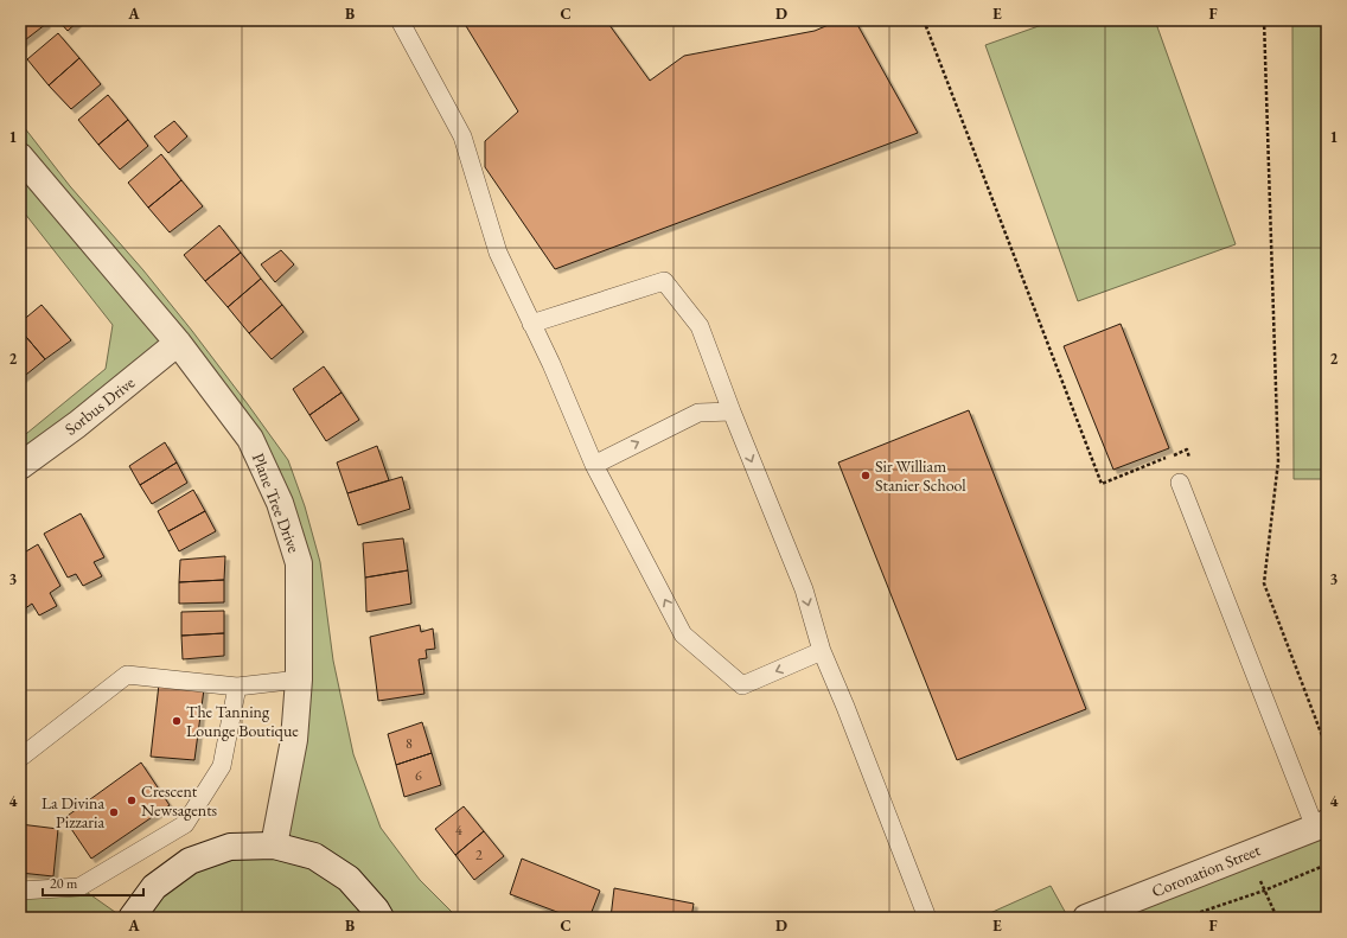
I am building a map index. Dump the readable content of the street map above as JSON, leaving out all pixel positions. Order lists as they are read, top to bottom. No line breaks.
{"streets":{"street":["Sorbus Drive","Plane Tree Drive","Coronation Street"]},"crossings":[["Sorbus Drive","Plane Tree Drive"]],"places":["Sir William Stanier School","The Tanning Lounge Boutique","Crescent Newsagents","La Divina Pizzaria"],"house_numbers":["8","6","4","2"],"scale_bar":"20 m","grid":{"columns":["A","B","C","D","E","F"],"rows":["1","2","3","4"]}}
